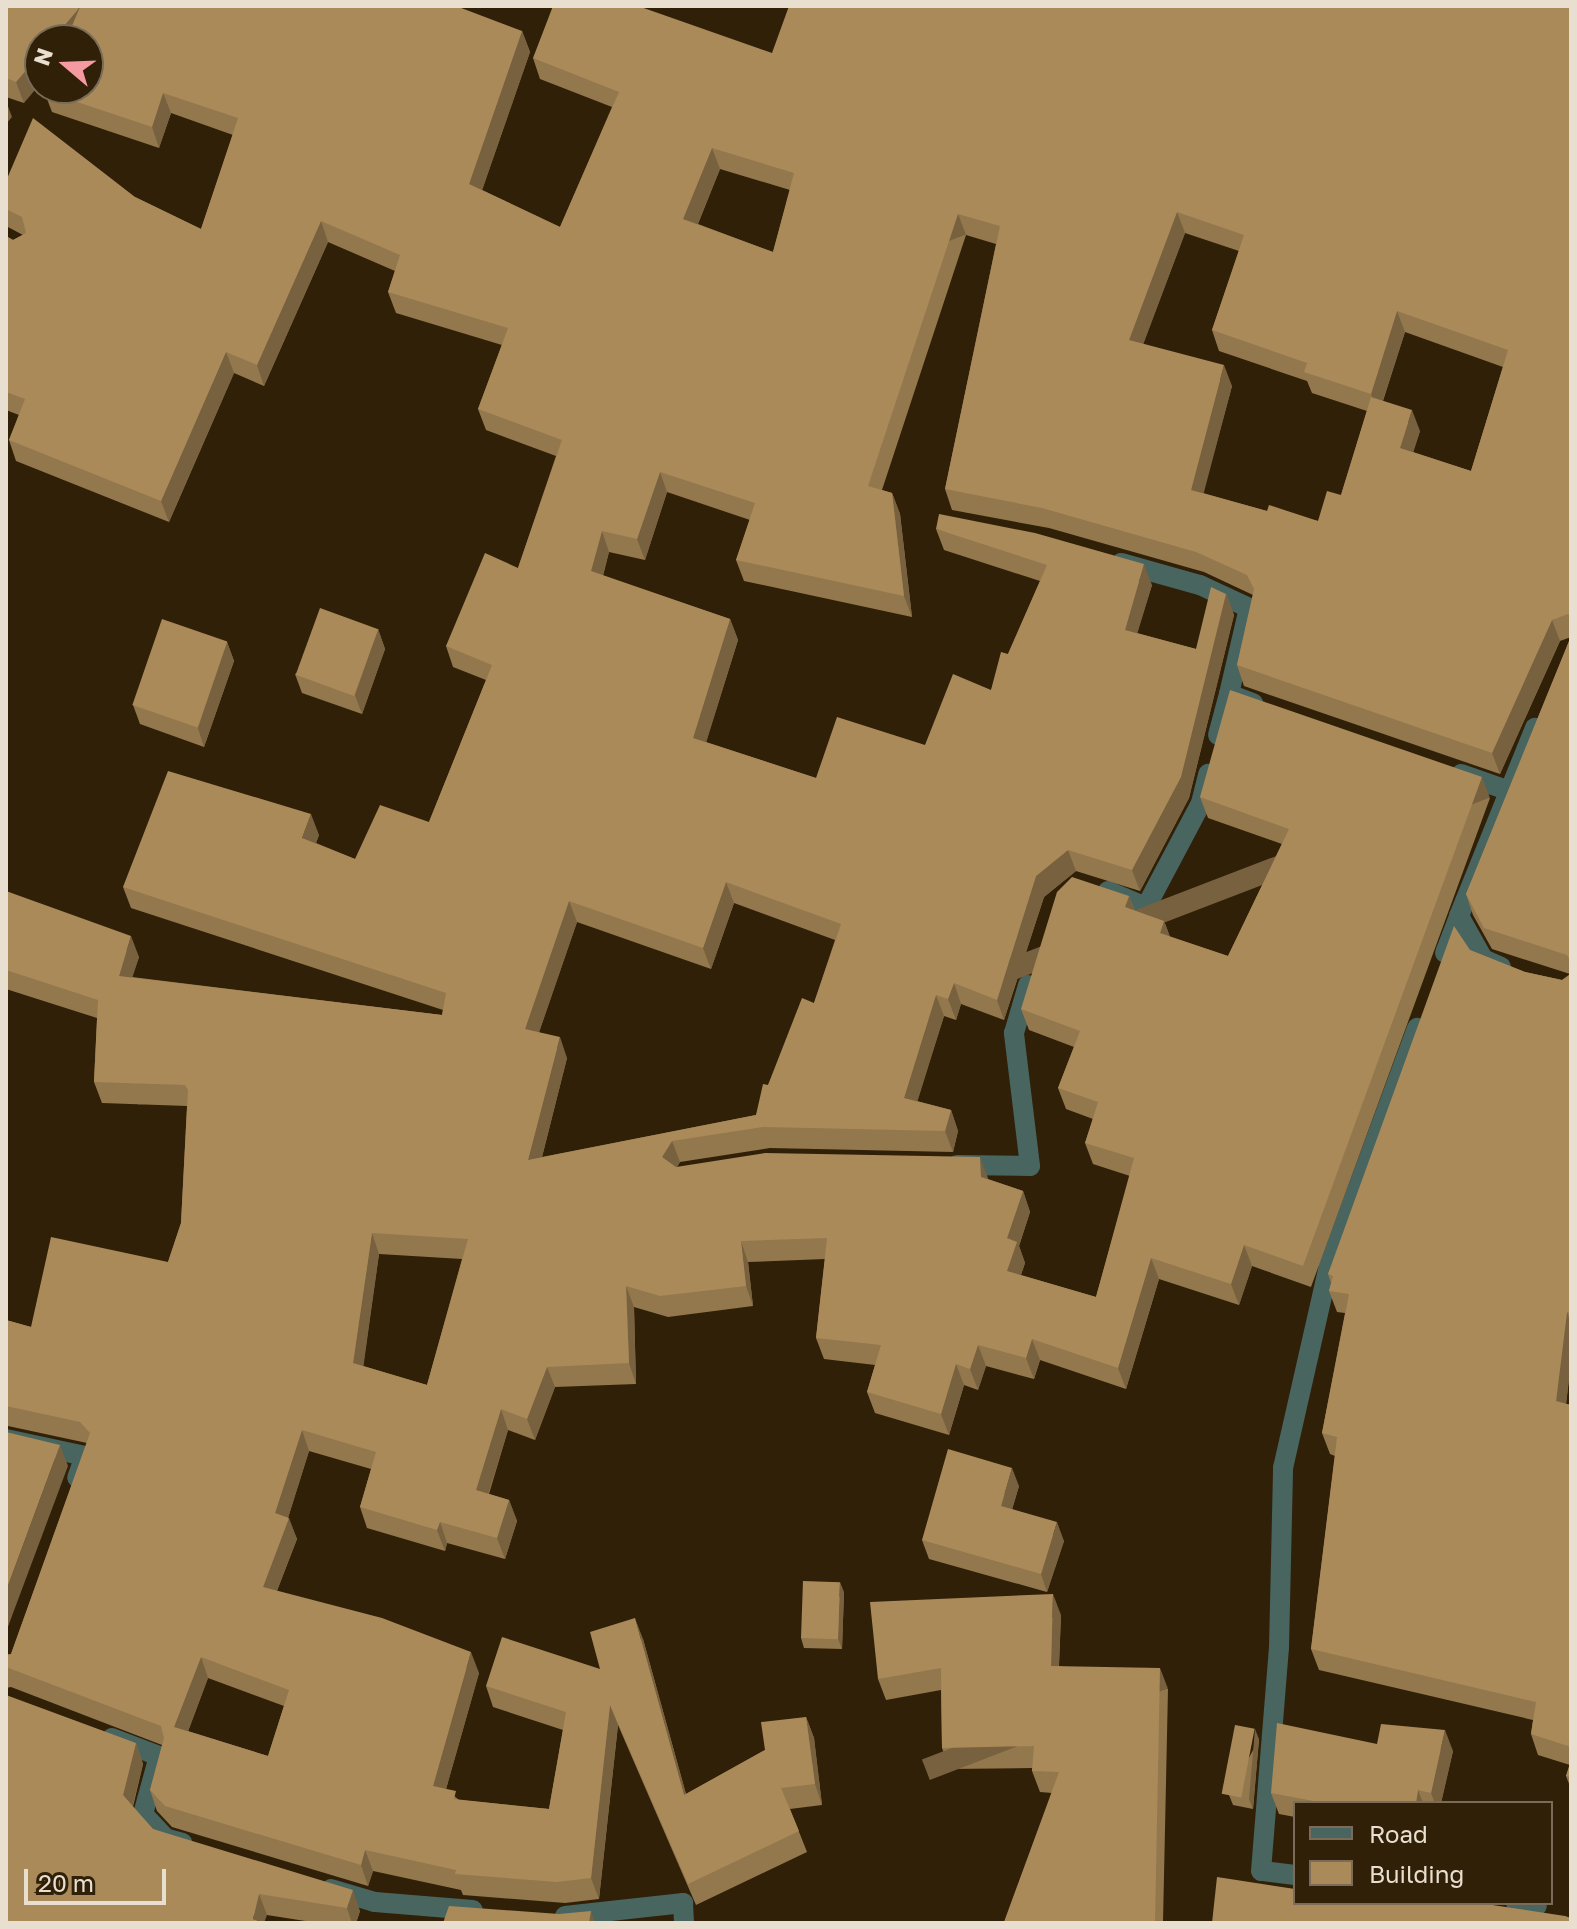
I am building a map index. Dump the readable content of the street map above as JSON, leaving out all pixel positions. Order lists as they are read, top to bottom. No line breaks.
{"legend":["Road","Building"],"scale_bar":"20 m","north":"left"}
